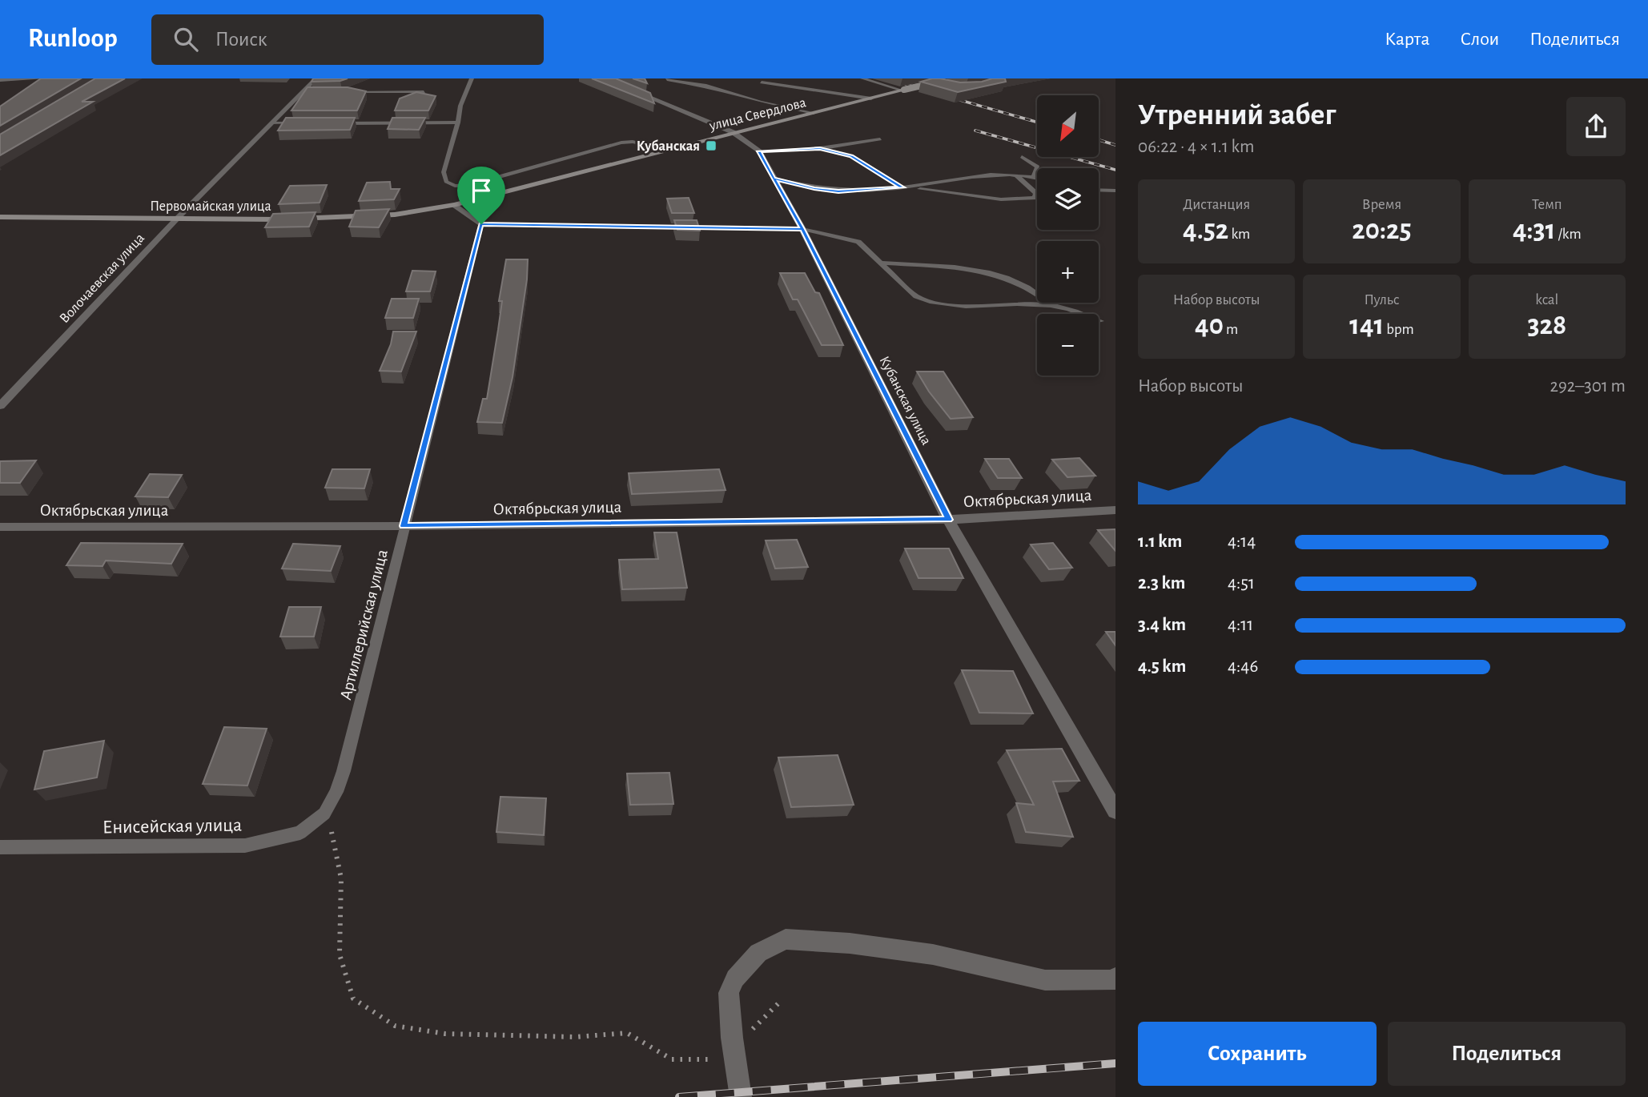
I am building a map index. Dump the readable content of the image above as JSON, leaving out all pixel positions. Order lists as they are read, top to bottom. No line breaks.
{"streets":{"main road":["улица Свердлова","Первомайская улица"],"street":["Волочаевская улица","Кубанская улица","Октябрьская улица"],"lane":["Артиллерийская улица","Енисейская улица"]},"crossings":[["улица Свердлова","Первомайская улица"],["улица Свердлова","Кубанская улица"],["Первомайская улица","Волочаевская улица"],["Кубанская улица","Октябрьская улица"],["Октябрьская улица","Артиллерийская улица"],["Артиллерийская улица","Енисейская улица"]],"places":{"transit":["Кубанская"]},"north":"bottom left","page":{"header":"Runloop","search":"Поиск","nav":["Карта","Слои","Поделиться"],"heading":["Утренний забег","06:22 · 4 × 1.1 km"],"map_buttons":["+","−"],"stats":[["Дистанция","4.52 km"],["Время","20:25"],["Темп","4:31 /km"],["Набор высоты","40 m"],["Пульс","141 bpm"],["kcal","328"]],"chart":["Набор высоты","292–301 m"],"list":[{"name":"1.1 km","note":"4:14"},{"name":"2.3 km","note":"4:51"},{"name":"3.4 km","note":"4:11"},{"name":"4.5 km","note":"4:46"}],"buttons":["Сохранить","Поделиться"]}}
